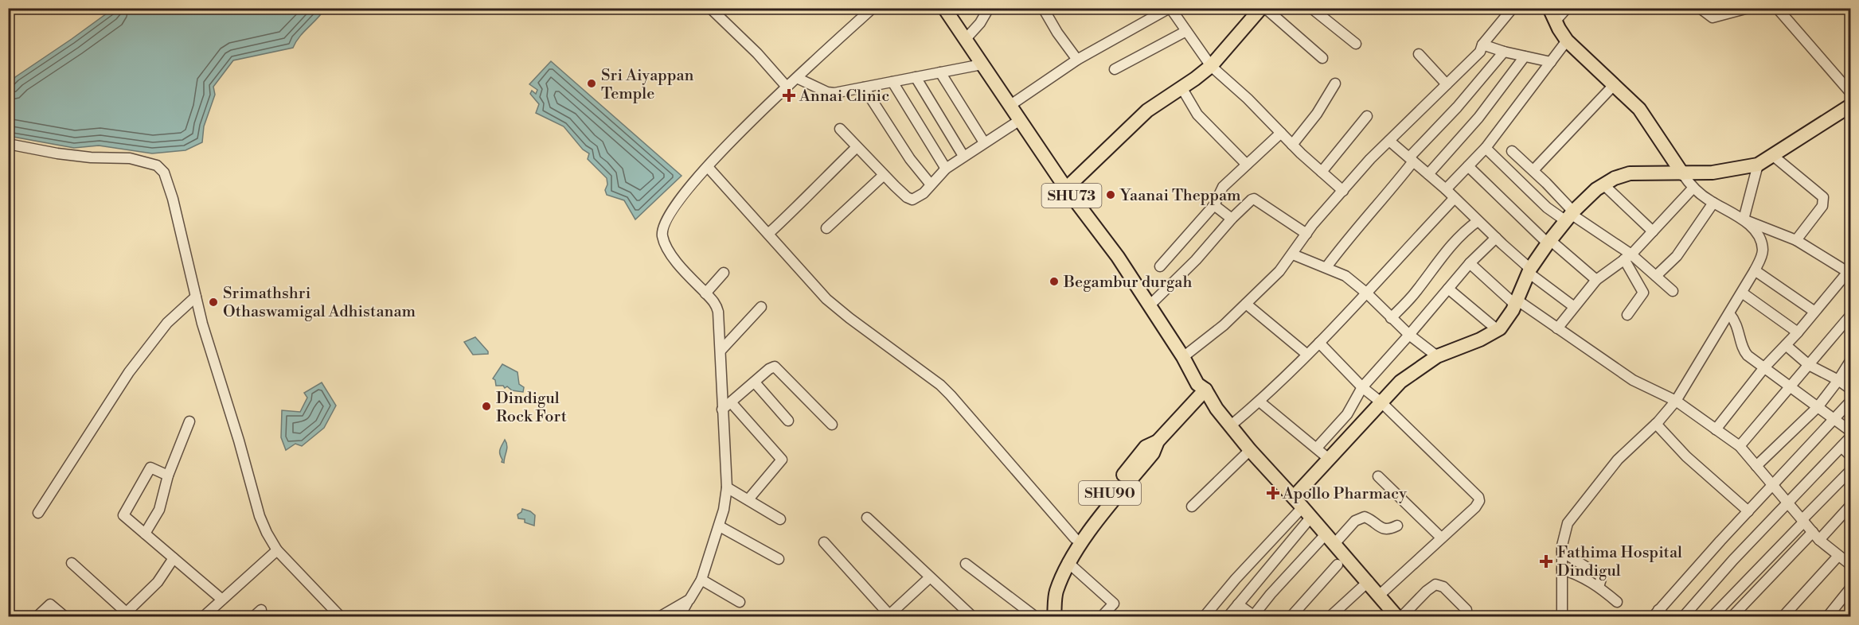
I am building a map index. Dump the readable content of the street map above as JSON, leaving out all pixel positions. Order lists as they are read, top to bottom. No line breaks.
{"streets":{"main road":["SHU73","SHU90"]},"crossings":[["SHU73","SHU90"]],"places":{"other":["Sri Aiyappan Temple","Yaanai Theppam","Begambur durgah","Srimathshri Othaswamigal Adhistanam","Dindigul Rock Fort"],"health":["Annai Clinic","Apollo Pharmacy","Fathima Hospital Dindigul"]}}
